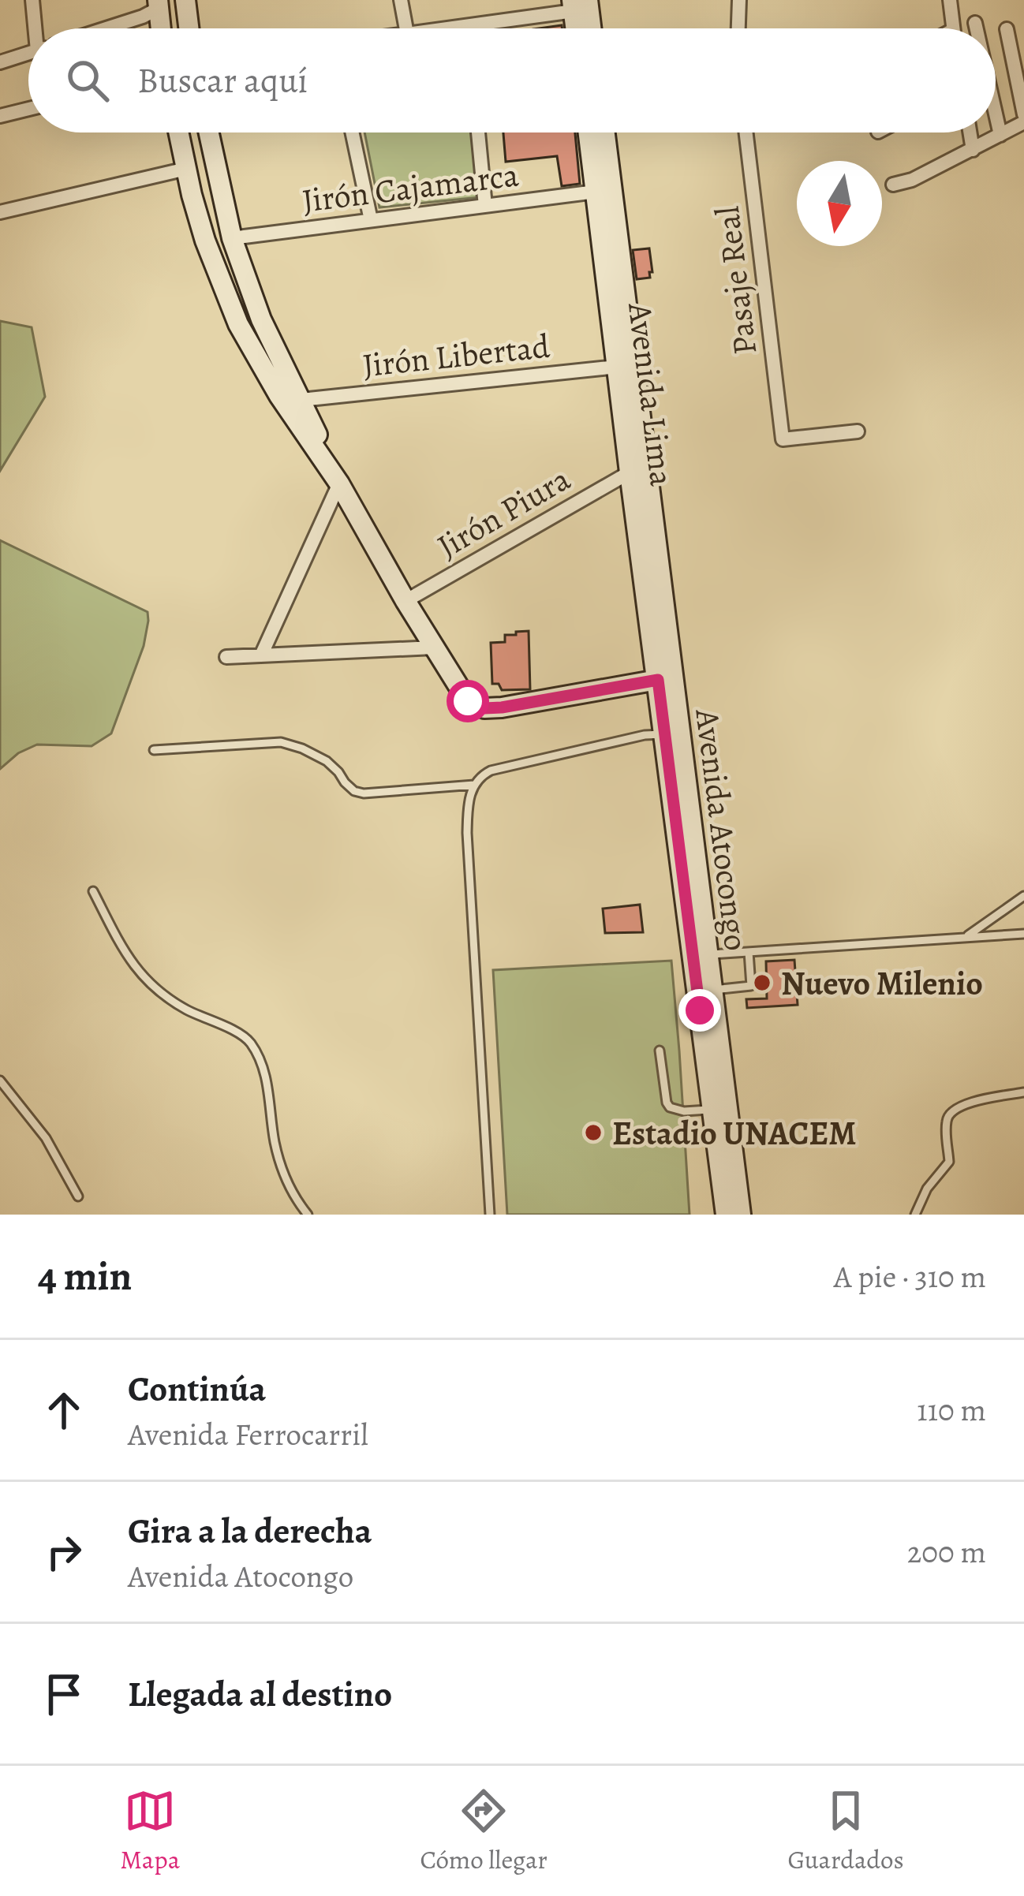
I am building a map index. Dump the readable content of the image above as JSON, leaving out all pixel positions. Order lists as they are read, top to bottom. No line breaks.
{"streets":{"main road":["Avenida Lima","Avenida Atocongo"],"street":["Jirón Cajamarca","Pasaje Real","Jirón Libertad","Jirón Piura"]},"crossings":[["Jirón Cajamarca","Avenida Lima"],["Jirón Libertad","Avenida Lima"],["Avenida Lima","Jirón Piura"],["Avenida Lima","Avenida Atocongo"]],"places":["Nuevo Milenio","Estadio UNACEM"],"north":"bottom","page":{"search":"Buscar aquí","heading":["4 min","A pie · 310 m"],"list":[["Continúa","Avenida Ferrocarril","110 m"],["Gira a la derecha","Avenida Atocongo","200 m"],"Llegada al destino"],"nav":["Mapa","Cómo llegar","Guardados"]}}
